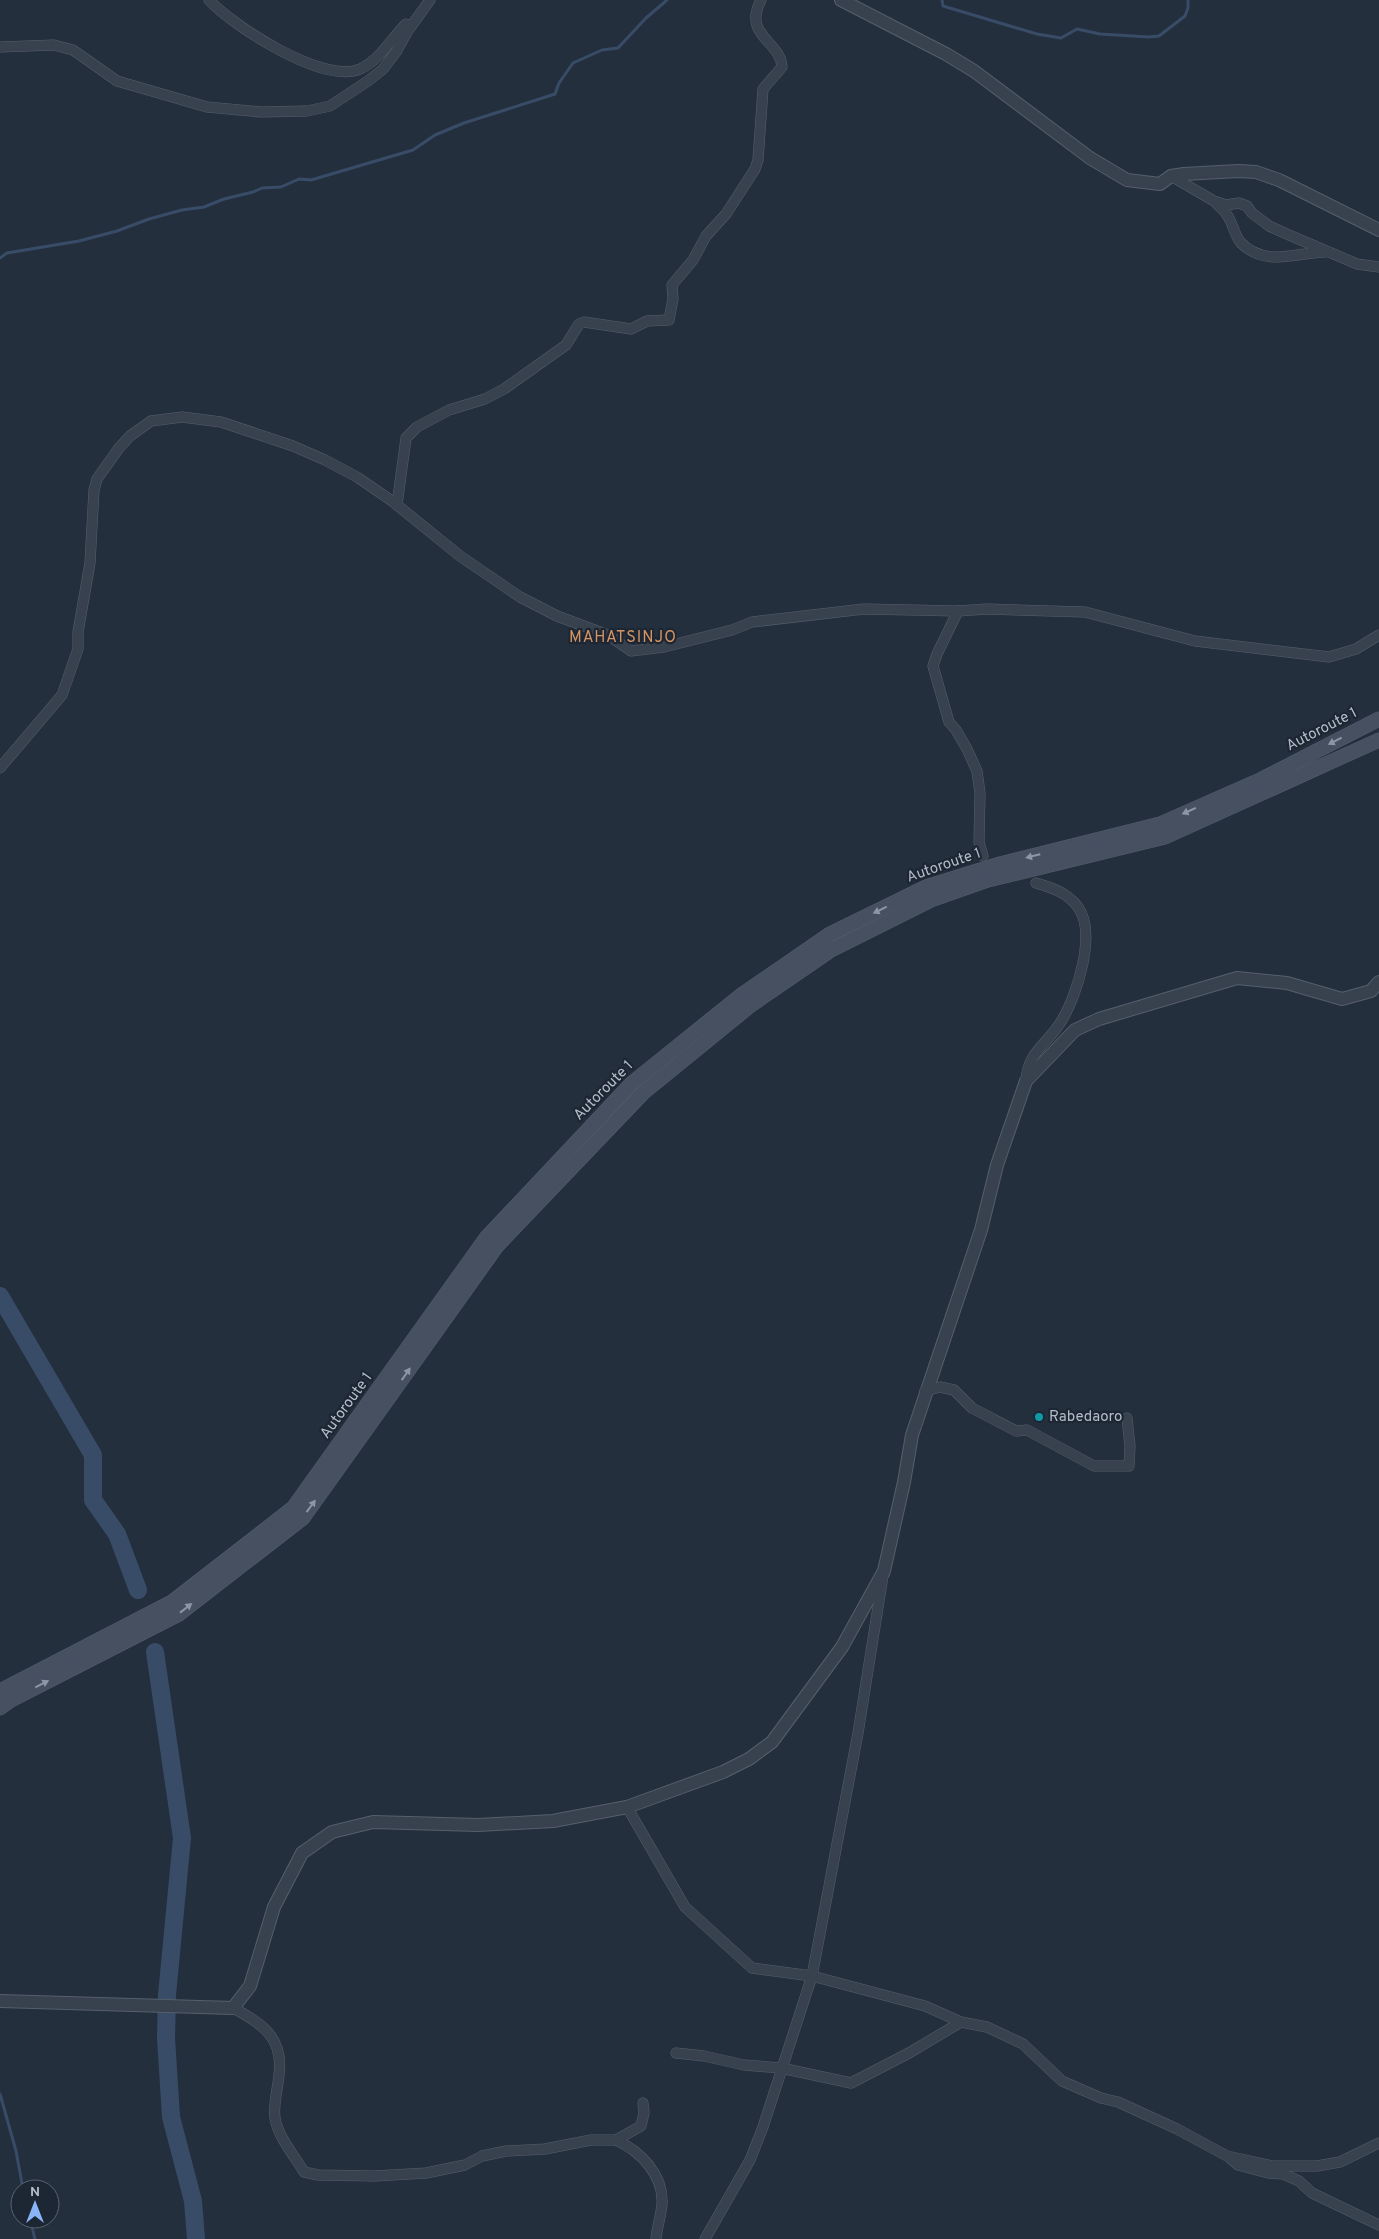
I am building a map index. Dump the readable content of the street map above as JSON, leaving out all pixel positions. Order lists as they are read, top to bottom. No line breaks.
{"streets":{"main road":["Autoroute 1"]},"districts":["MAHATSINJO"],"places":["Rabedaoro"],"north":"top"}
